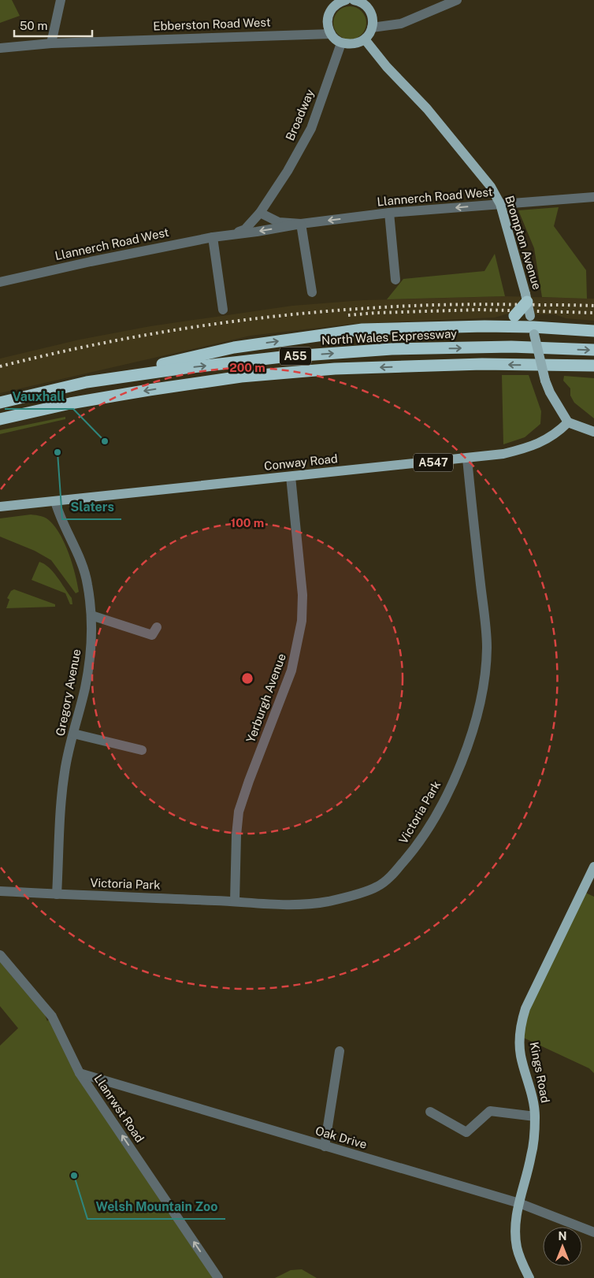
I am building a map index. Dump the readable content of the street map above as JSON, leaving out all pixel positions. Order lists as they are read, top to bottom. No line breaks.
{"streets":{"highway":["North Wales Expressway","A55"],"main road":["Brompton Avenue","Conway Road","A547","Kings Road"],"street":["Ebberston Road West","Broadway","Llannerch Road West","Gregory Avenue","Yerburgh Avenue","Victoria Park","Llanrwst Road","Oak Drive"]},"crossings":[["Broadway","Llannerch Road West"],["Llannerch Road West","Brompton Avenue"],["Brompton Avenue","Conway Road"],["Conway Road","Gregory Avenue"],["Conway Road","Yerburgh Avenue"],["Conway Road","Victoria Park"],["Gregory Avenue","Victoria Park"],["Yerburgh Avenue","Victoria Park"],["Kings Road","Oak Drive"],["Llanrwst Road","Oak Drive"]],"one_way":["Llannerch Road West","Llanrwst Road"],"places":["Vauxhall","Slaters","Welsh Mountain Zoo"],"scale_bar":"50 m","north":"top","rings":["200 m","100 m"]}
